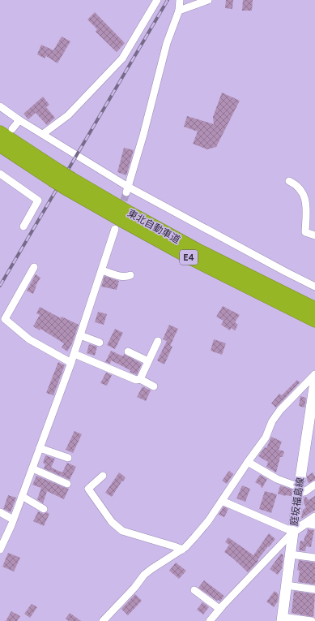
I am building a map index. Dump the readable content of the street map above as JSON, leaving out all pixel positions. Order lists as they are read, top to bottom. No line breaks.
{"streets":{"highway":["東北自動車道","E4"],"main road":["庭坂福島線"]}}
